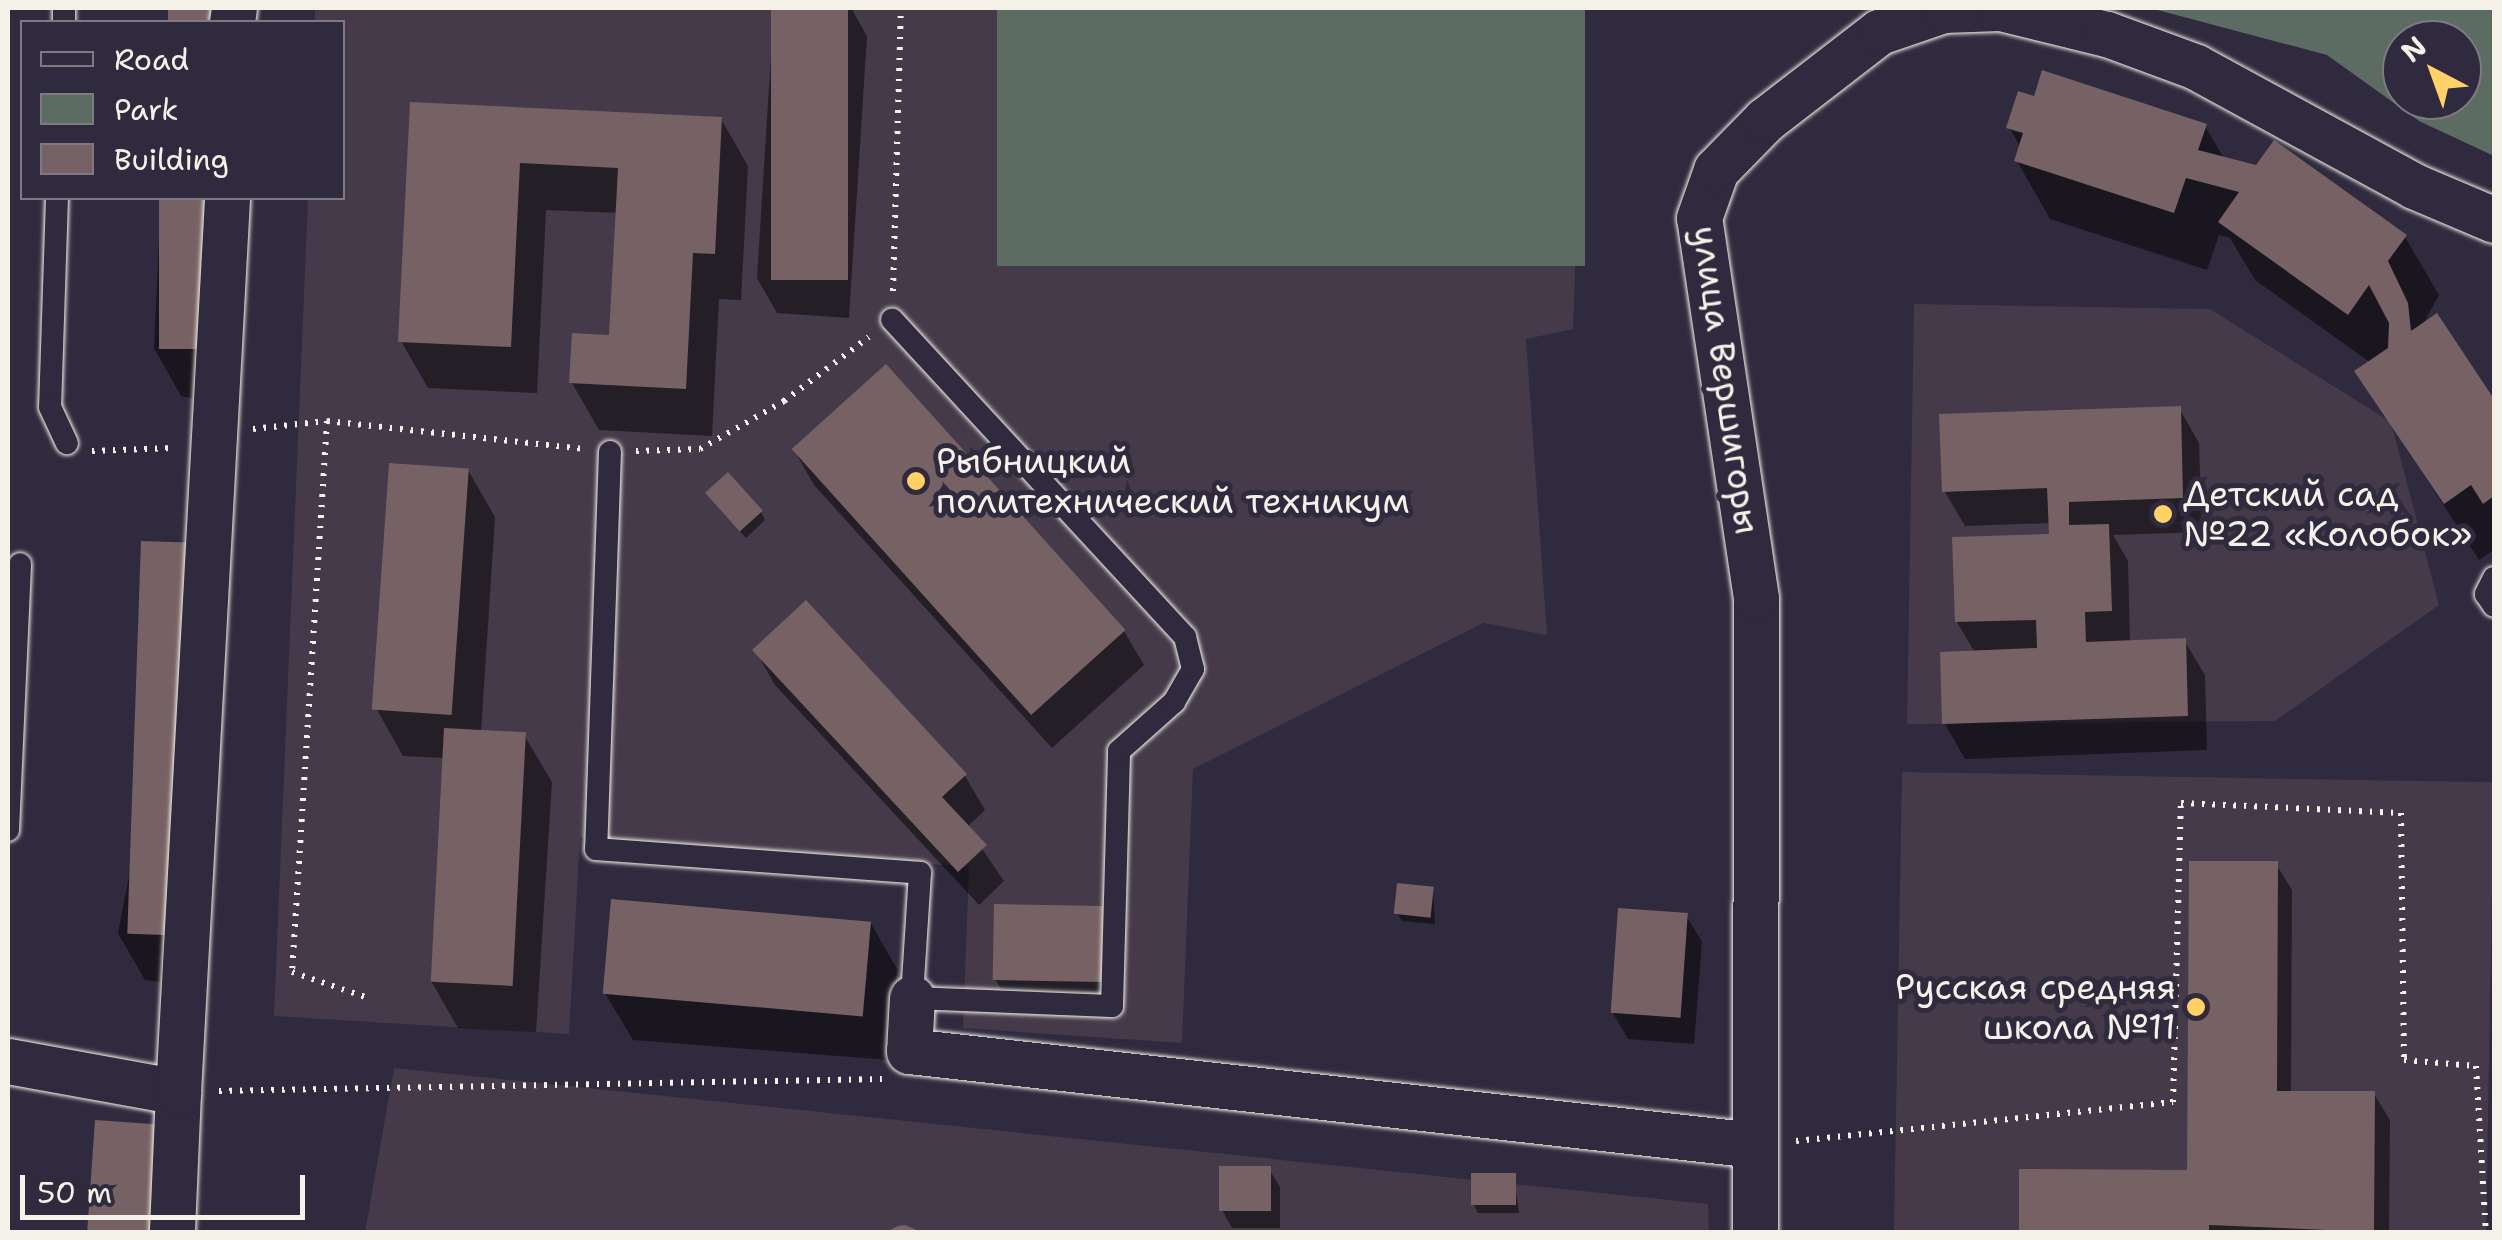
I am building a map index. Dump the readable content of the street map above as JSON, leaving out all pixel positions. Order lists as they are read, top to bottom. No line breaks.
{"streets":{"street":["улица Вершигоры"]},"places":["Рыбницкий политехнический техникум","Детский сад №22 «Колобок»","Русская средняя школа №11"],"legend":["Road","Park","Building"],"scale_bar":"50 m","north":"top left"}
